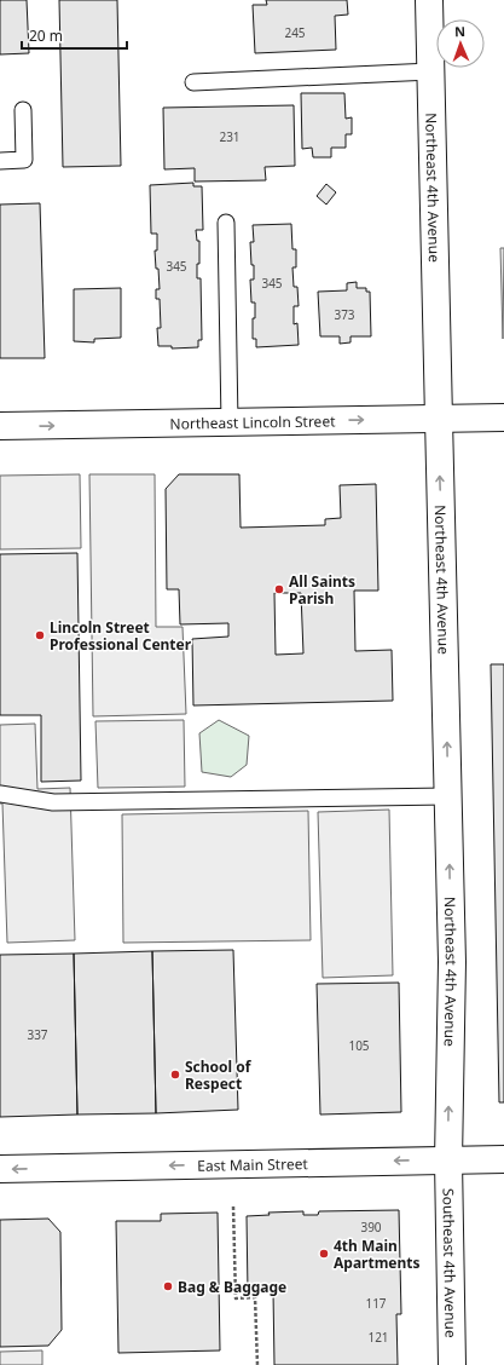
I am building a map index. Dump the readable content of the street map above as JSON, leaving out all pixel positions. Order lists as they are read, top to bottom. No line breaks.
{"streets":{"street":["Northeast 4th Avenue","Northeast Lincoln Street","East Main Street","Southeast 4th Avenue"]},"crossings":[["Northeast 4th Avenue","Northeast Lincoln Street"],["Northeast 4th Avenue","East Main Street"],["Northeast 4th Avenue","Southeast 4th Avenue"],["East Main Street","Southeast 4th Avenue"]],"one_way":["Northeast 4th Avenue","Northeast Lincoln Street","East Main Street"],"places":["All Saints Parish","Lincoln Street Professional Center","School of Respect","4th Main Apartments","Bag & Baggage"],"house_numbers":["245","231","345","345","373","337","105","390","117","121"],"scale_bar":"20 m","north":"top"}
